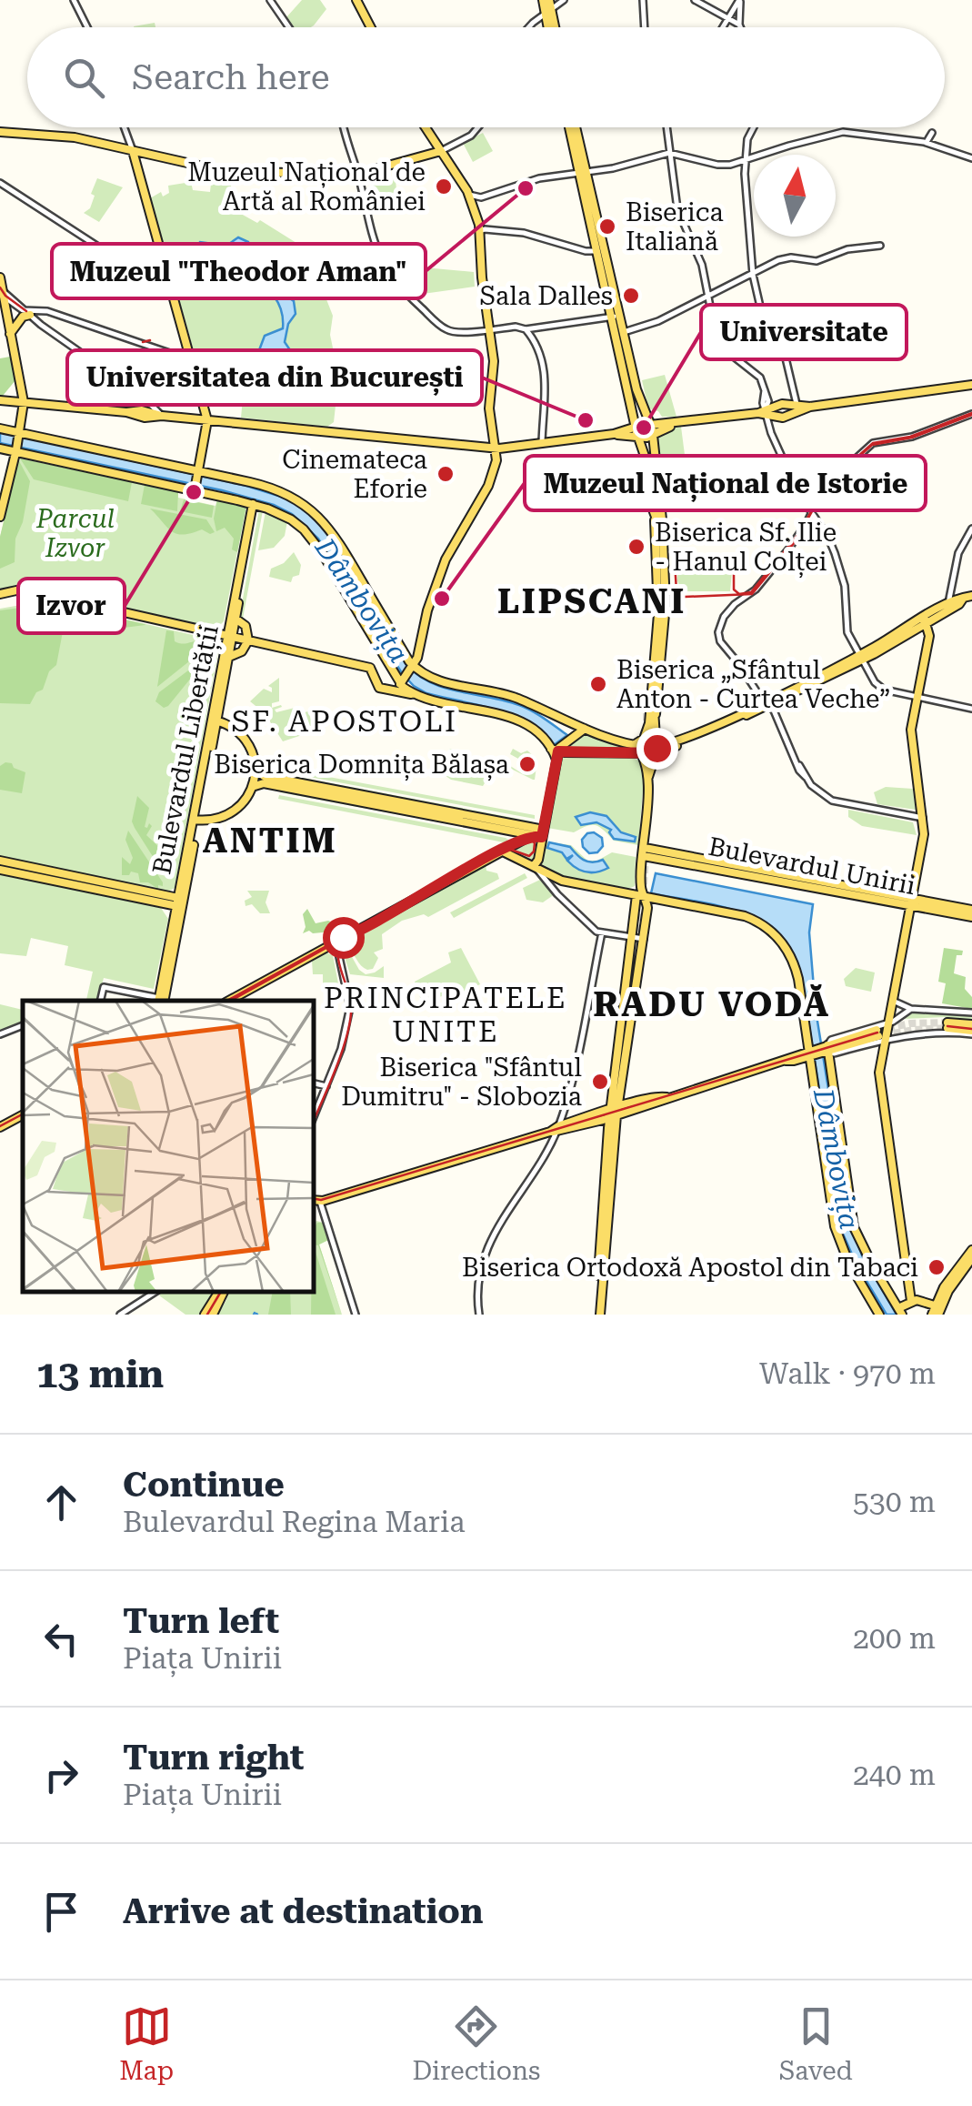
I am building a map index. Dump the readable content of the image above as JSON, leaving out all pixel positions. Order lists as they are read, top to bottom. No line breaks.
{"streets":{"main road":["Bulevardul Libertății","Bulevardul Unirii"]},"districts":["LIPSCANI","SF. APOSTOLI","ANTIM","PRINCIPATELE UNITE","RADU VODĂ"],"water":["Dâmbovița"],"parks":["Parcul Izvor"],"places":["Muzeul Național de Artă al României","Muzeul \"Theodor Aman\"","Biserica Italiană","Sala Dalles","Universitatea din București","Universitate","Cinemateca Eforie","Izvor","Biserica Sf. Ilie - Hanul Colței","Muzeul Național de Istorie","Biserica „Sfântul Anton - Curtea Veche”","Biserica Domnița Bălașa","Biserica \"Sfântul Dumitru\" - Slobozia","Biserica Ortodoxă Apostol din Tabaci"],"north":"top","page":{"search":"Search here","heading":["13 min","Walk · 970 m"],"list":[["Continue","Bulevardul Regina Maria","530 m"],["Turn left","Piața Unirii","200 m"],["Turn right","Piața Unirii","240 m"],"Arrive at destination"],"nav":["Map","Directions","Saved"]}}
